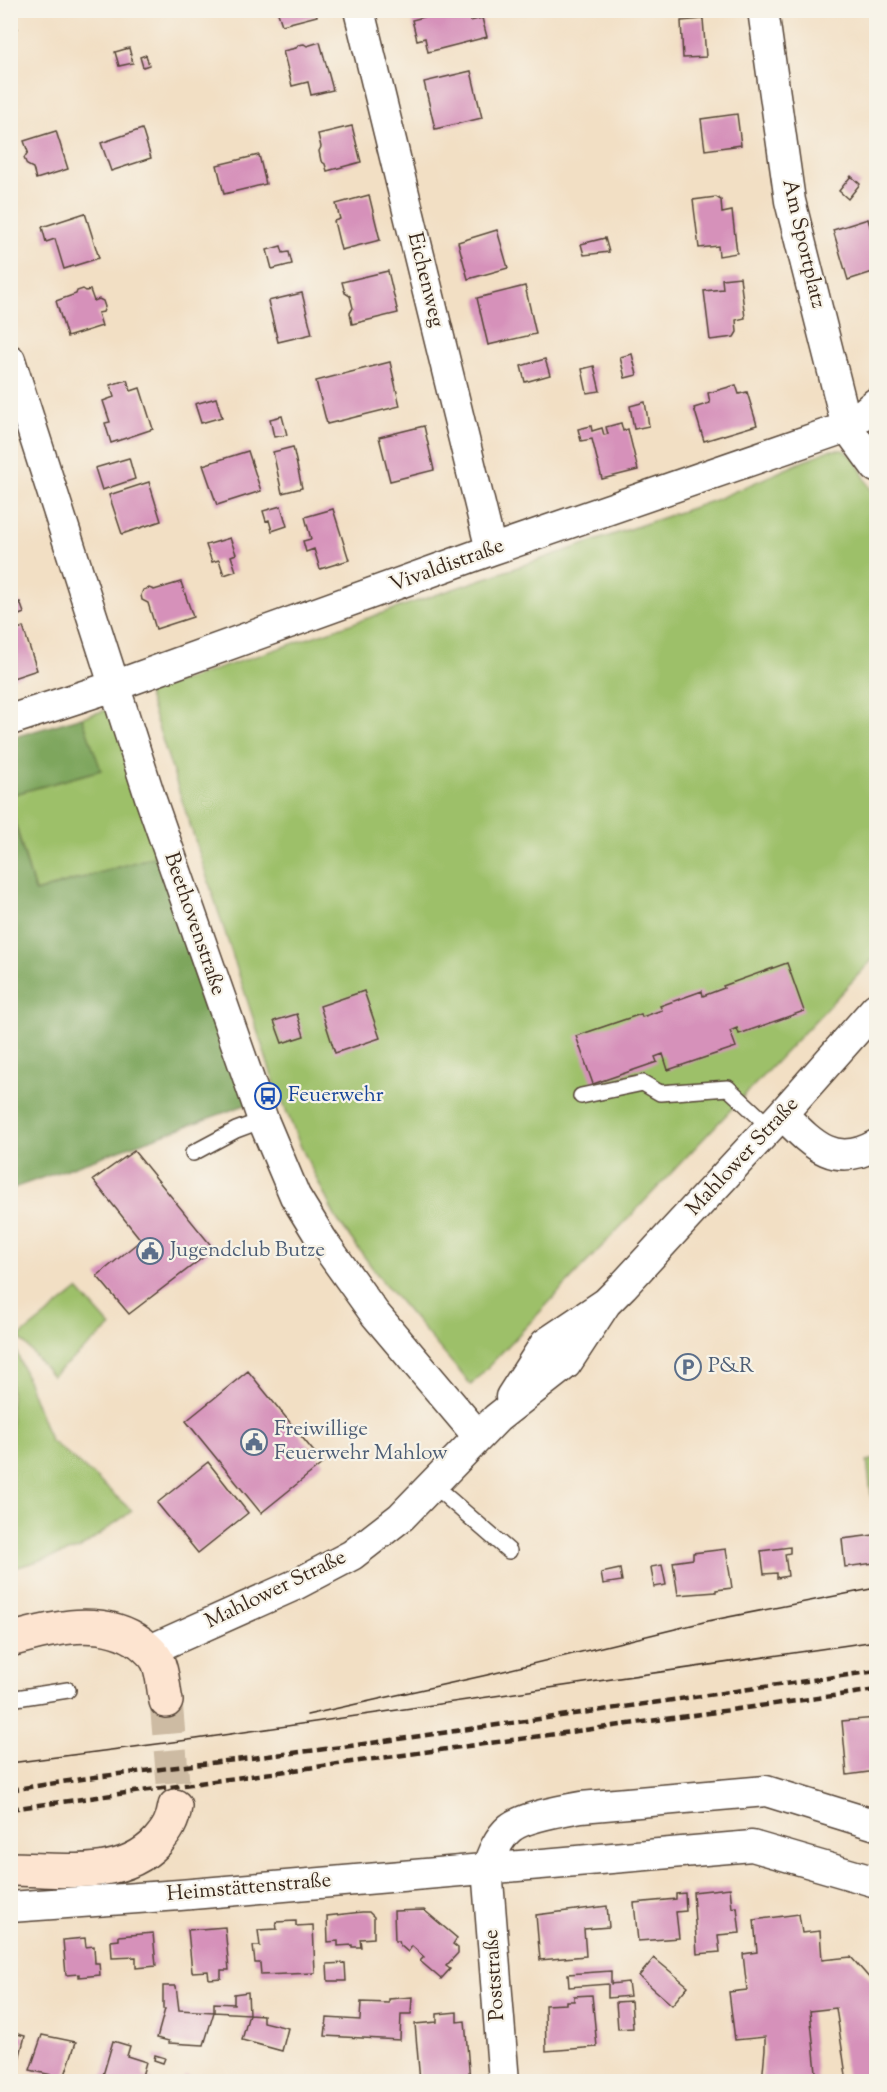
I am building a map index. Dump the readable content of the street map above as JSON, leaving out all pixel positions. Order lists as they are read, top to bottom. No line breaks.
{"streets":{"street":["Am Sportplatz","Eichenweg","Vivaldistraße","Beethovenstraße","Mahlower Straße","Heimstättenstraße","Poststraße"]},"crossings":[["Am Sportplatz","Vivaldistraße"],["Eichenweg","Vivaldistraße"],["Vivaldistraße","Beethovenstraße"],["Beethovenstraße","Mahlower Straße"],["Heimstättenstraße","Poststraße"]],"places":{"bus stop":["Feuerwehr"],"public building":["Jugendclub Butze","Freiwillige Feuerwehr Mahlow"],"parking":["P&R"]}}
